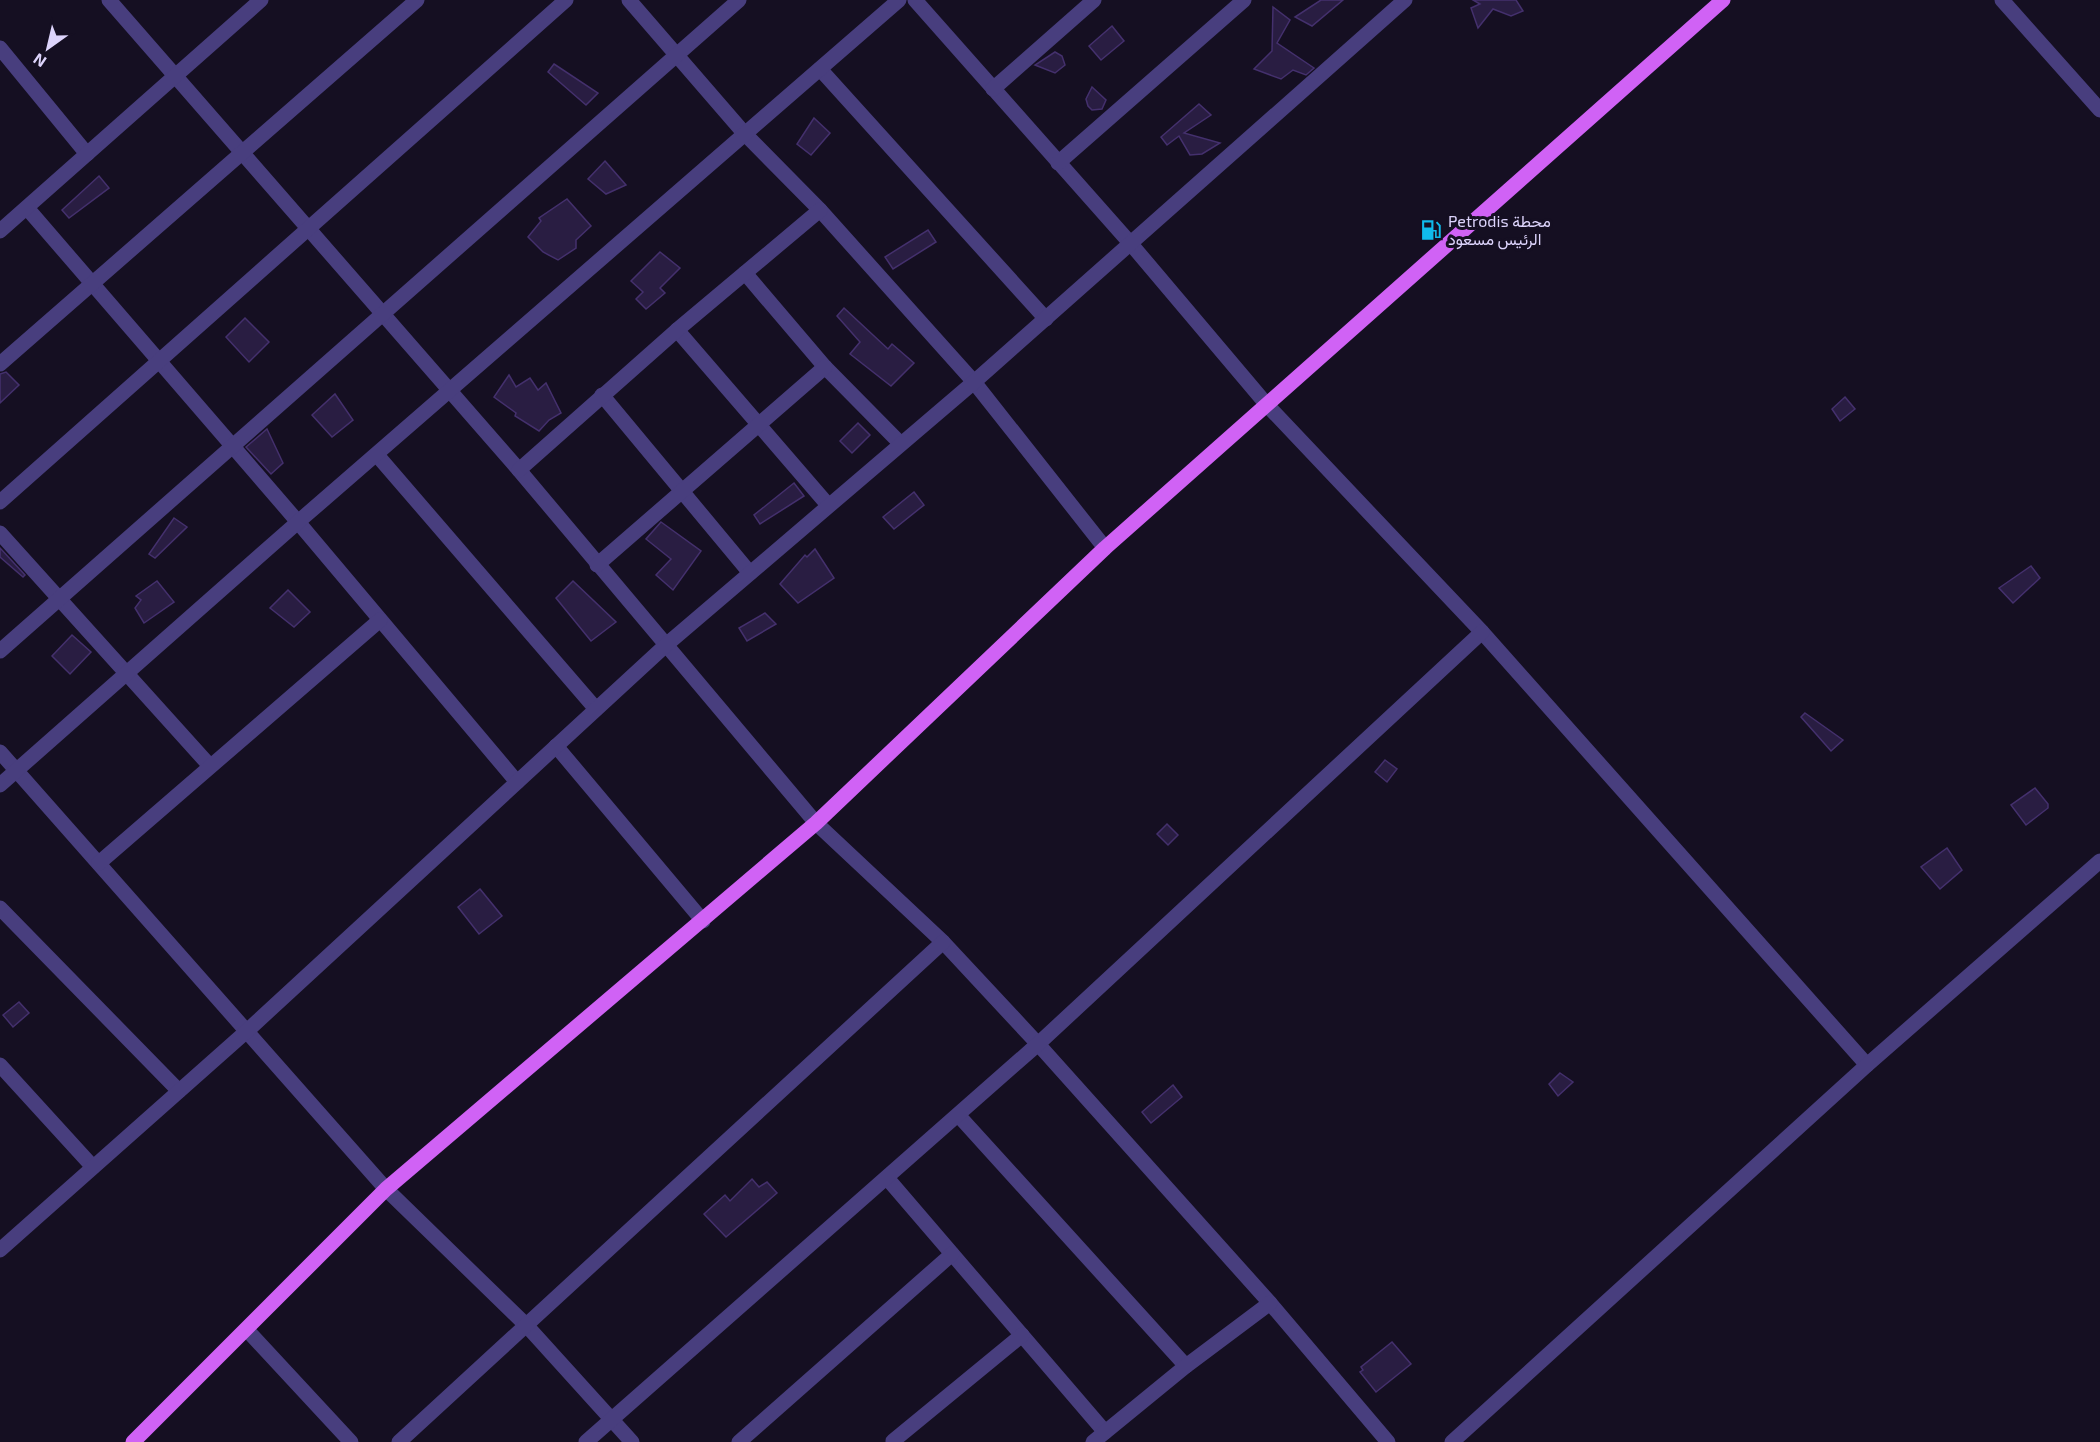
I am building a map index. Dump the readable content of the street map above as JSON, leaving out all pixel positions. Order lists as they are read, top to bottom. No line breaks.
{"places":{"fuel station":["Petrodis محطة الرئيس مسعود"]},"north":"bottom left"}
